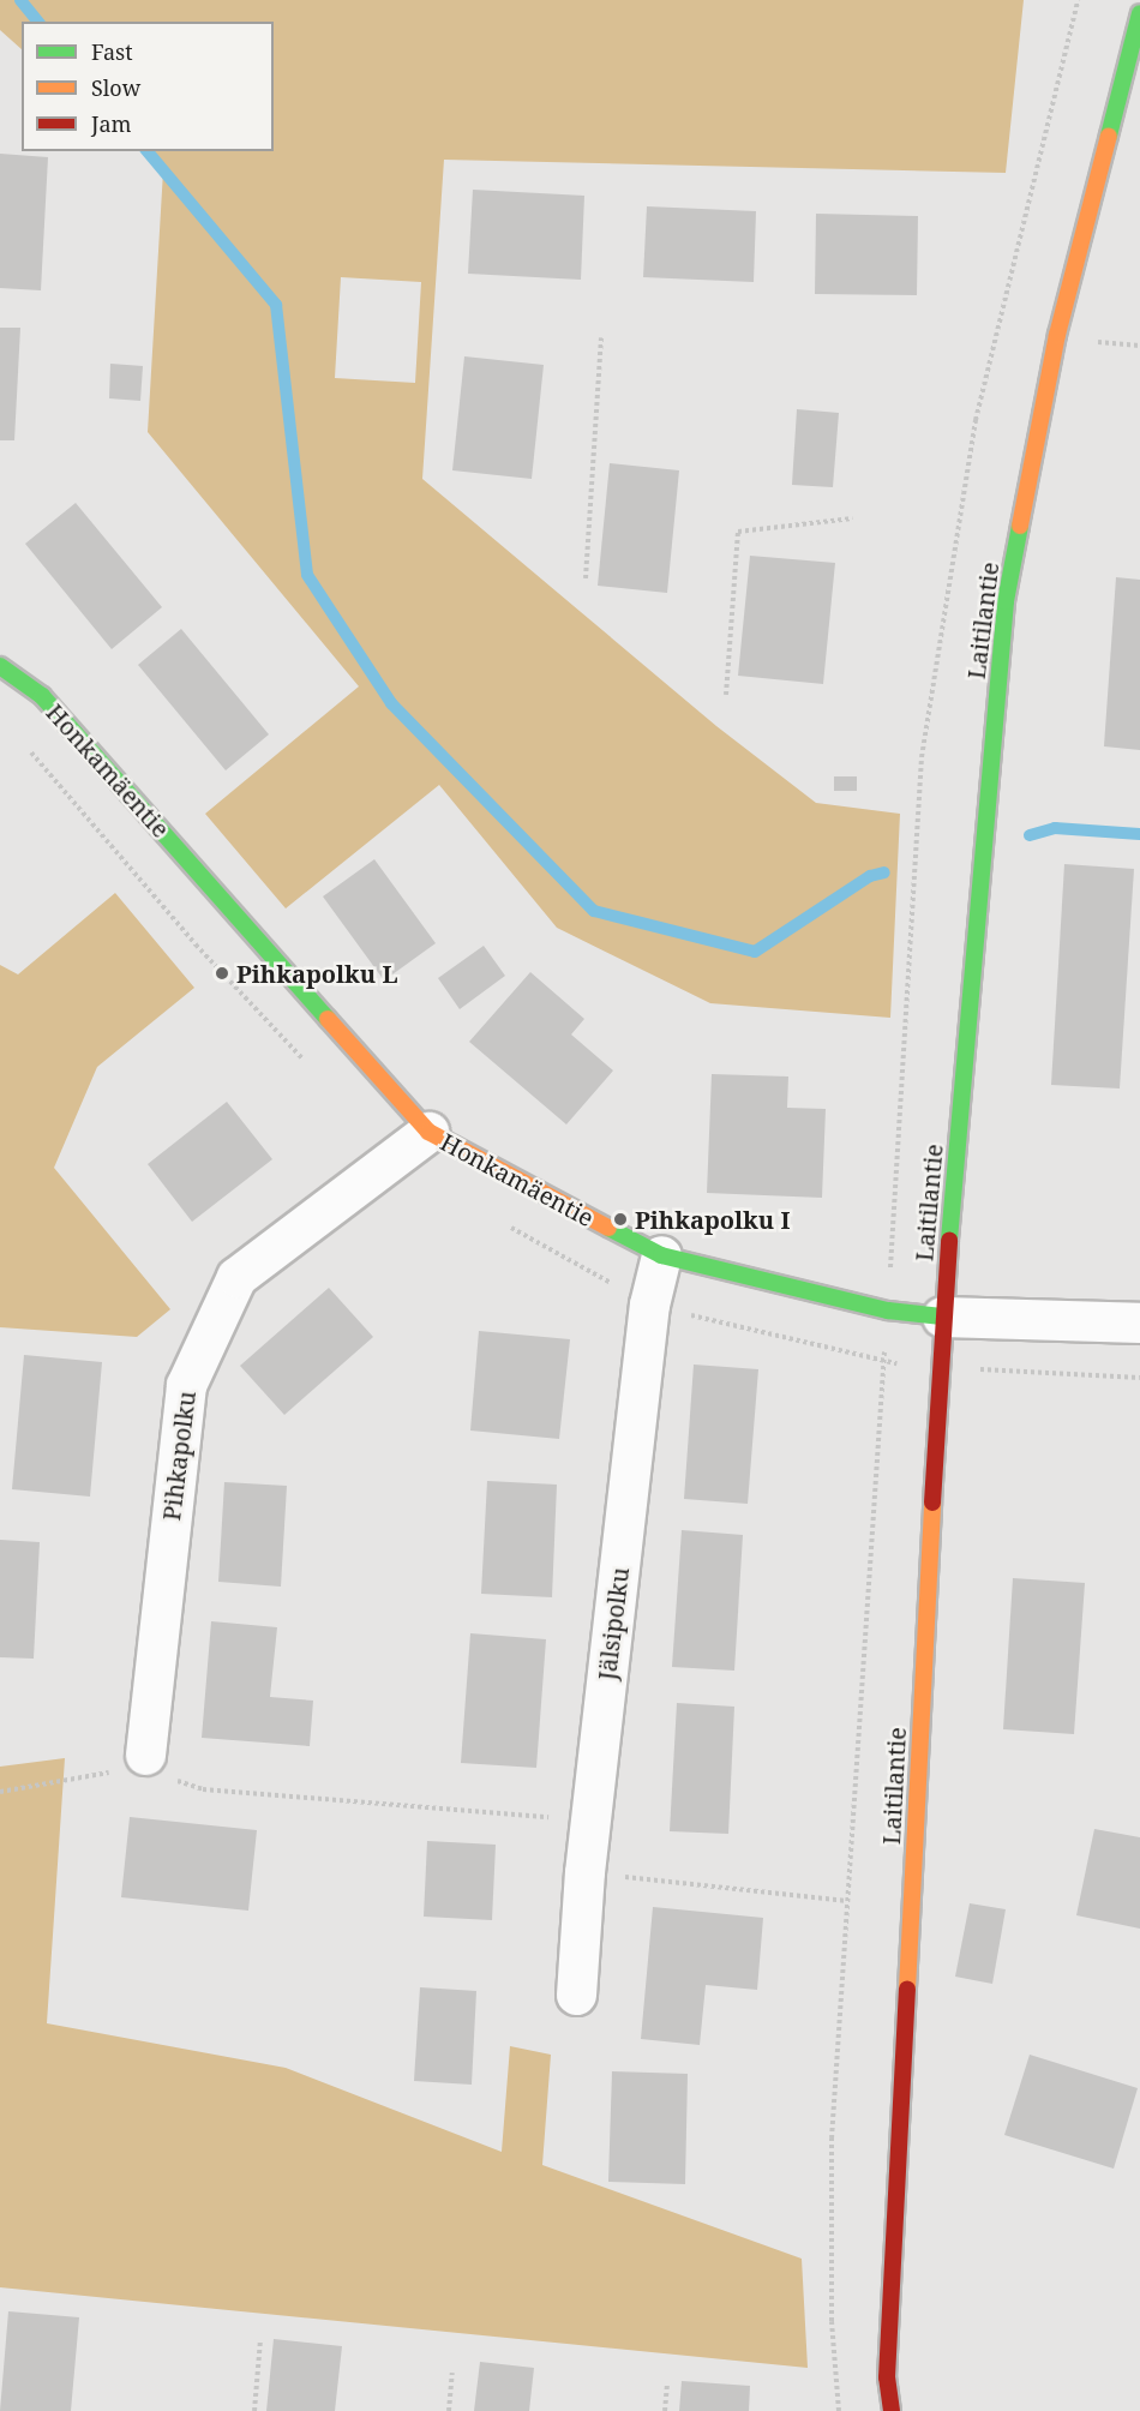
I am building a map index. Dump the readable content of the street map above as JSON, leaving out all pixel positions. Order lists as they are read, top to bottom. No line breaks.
{"streets":{"street":["Laitilantie","Honkamäentie","Pihkapolku","Jälsipolku"]},"crossings":[["Laitilantie","Honkamäentie"],["Honkamäentie","Pihkapolku"],["Honkamäentie","Jälsipolku"]],"places":["Pihkapolku L","Pihkapolku I"],"legend":["Fast","Slow","Jam"]}
